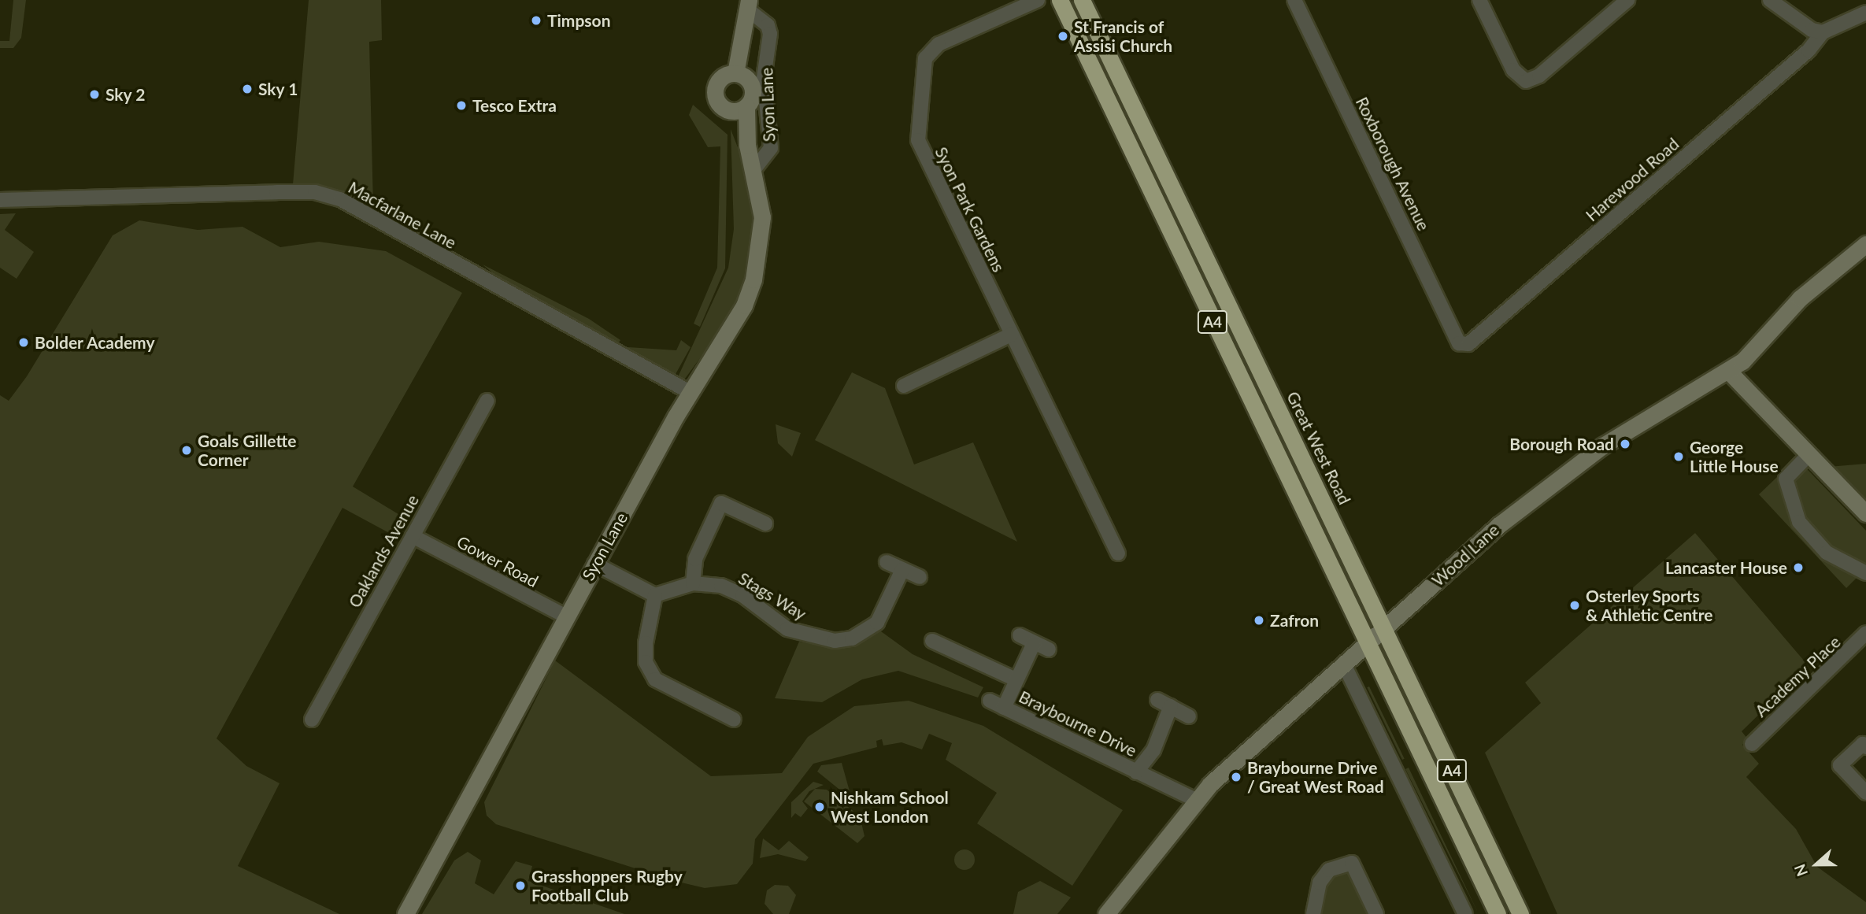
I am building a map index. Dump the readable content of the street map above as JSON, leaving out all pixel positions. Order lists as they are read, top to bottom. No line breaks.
{"streets":{"highway":["A4","Great West Road"],"street":["Syon Lane","Roxborough Avenue","Harewood Road","Syon Park Gardens","Macfarlane Lane","Oaklands Avenue","Wood Lane","Gower Road","Stags Way","Academy Place","Braybourne Drive"]},"crossings":[["Syon Lane","Macfarlane Lane"],["Syon Lane","Gower Road"],["Roxborough Avenue","Harewood Road"],["A4","Wood Lane"],["Great West Road","Wood Lane"],["Oaklands Avenue","Gower Road"],["Wood Lane","Braybourne Drive"]],"places":["Timpson","St Francis of Assisi Church","Sky 1","Sky 2","Tesco Extra","Bolder Academy","Borough Road","Goals Gillette Corner","George Little House","Lancaster House","Osterley Sports & Athletic Centre","Zafron","Braybourne Drive / Great West Road","Nishkam School West London","Grasshoppers Rugby Football Club"],"north":"left"}
